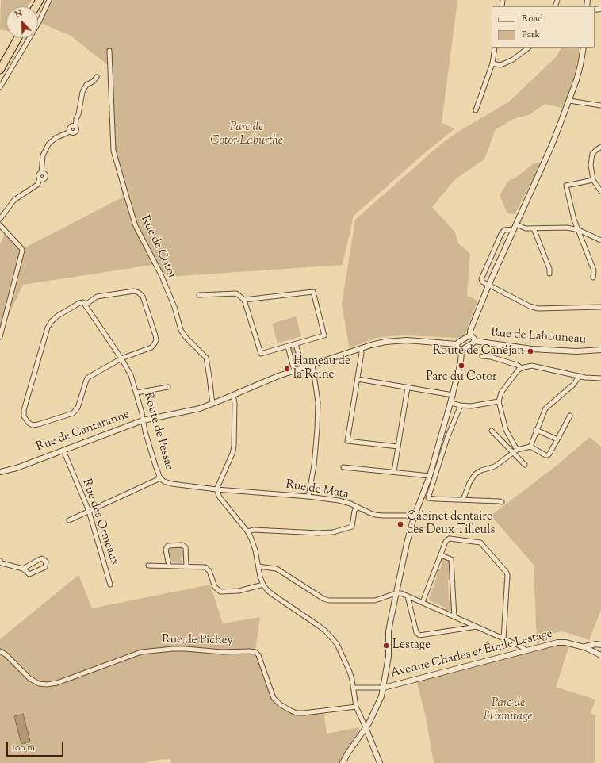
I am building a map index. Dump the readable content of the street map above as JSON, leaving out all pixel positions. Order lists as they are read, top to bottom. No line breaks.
{"streets":{"street":["Rue de Cotor","Rue de Lahouneau","Rue de Cantaranne","Route de Pessac","Rue de Mata","Rue des Ormeaux","Rue de Pichey","Avenue Charles et Émile Lestage"]},"crossings":[["Rue de Cotor","Rue de Cantaranne"],["Rue de Cantaranne","Route de Pessac"],["Rue de Cantaranne","Rue des Ormeaux"],["Route de Pessac","Rue de Mata"]],"parks":["Parc de Cotor-Laburthe","Parc de l'Ermitage"],"places":["Route de Canéjan","Parc du Cotor","Hameau de la Reine","Cabinet dentaire des Deux Tilleuls","Lestage"],"legend":["Road","Park"],"scale_bar":"100 m","north":"top left"}
